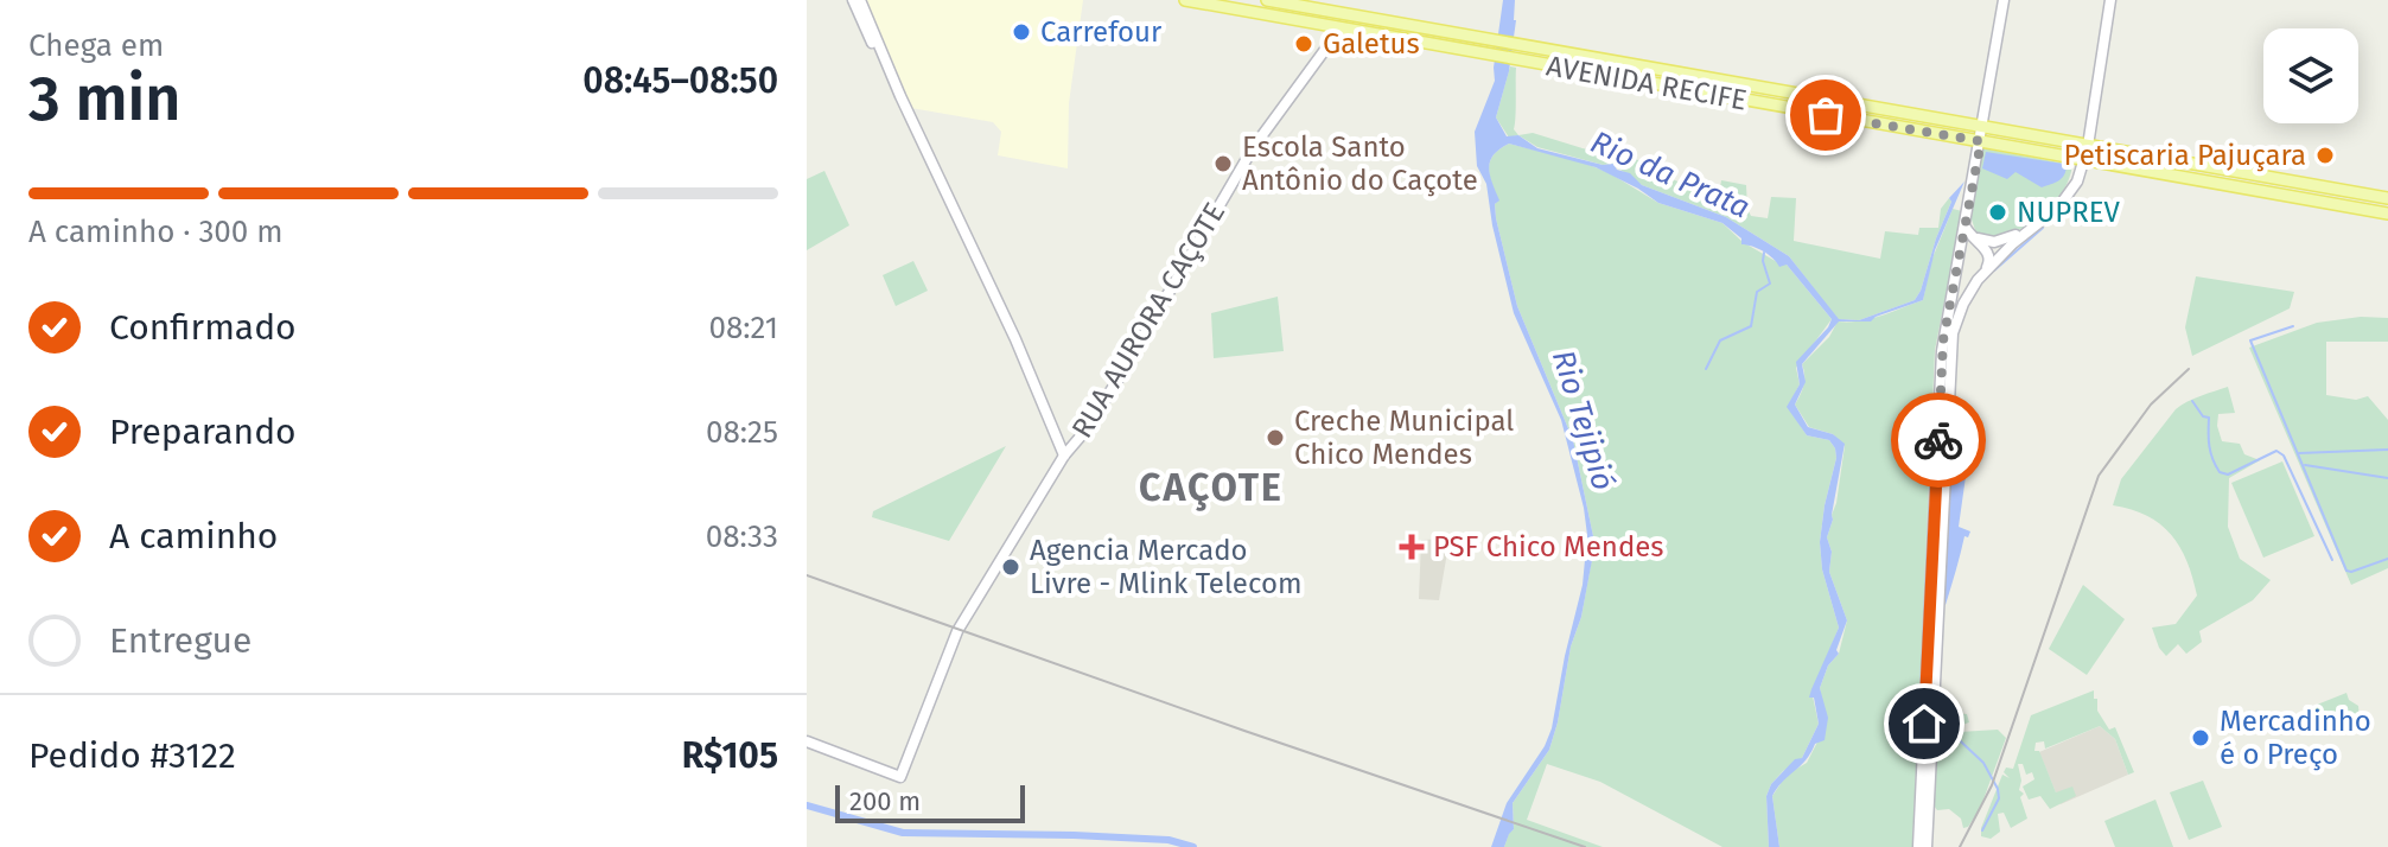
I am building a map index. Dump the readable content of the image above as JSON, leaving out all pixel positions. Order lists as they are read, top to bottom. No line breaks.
{"streets":{"main road":["AVENIDA RECIFE","RUA AURORA CAÇOTE"]},"crossings":[["AVENIDA RECIFE","RUA AURORA CAÇOTE"]],"districts":["CAÇOTE"],"water":["Rio da Prata","Rio Tejipió"],"places":{"other":["Carrefour","Galetus","Petiscaria Pajuçara","Escola Santo Antônio do Caçote","NUPREV","Creche Municipal Chico Mendes","Agencia Mercado Livre - Mlink Telecom","Mercadinho é o Preço"],"health":["PSF Chico Mendes"]},"scale_bar":"200 m","page":{"heading":["3 min","Chega em","08:45–08:50"],"panel":["Pedido #3122","R$105"],"bar":"A caminho · 300 m","list":[["Confirmado","08:21"],["Preparando","08:25"],["A caminho","08:33"],"Entregue"],"scale":"200 m"}}
